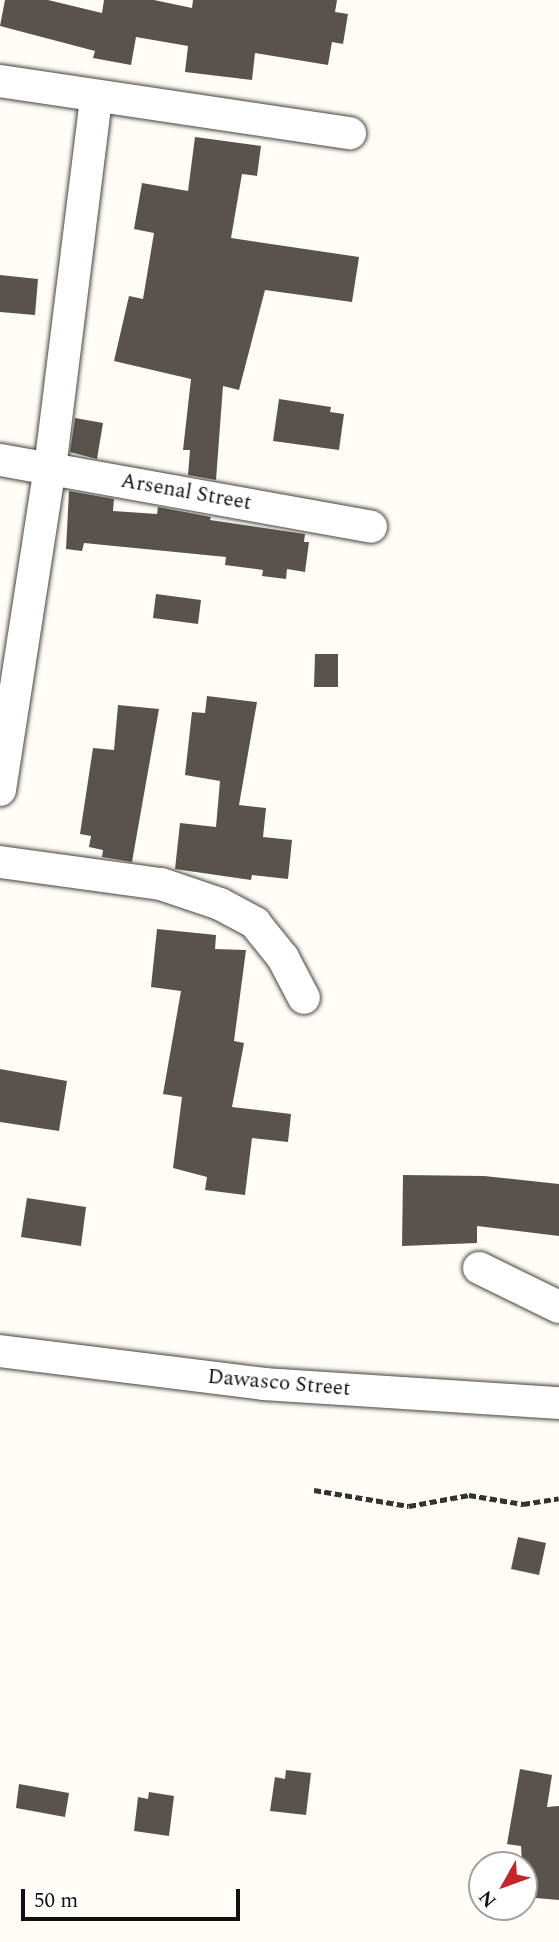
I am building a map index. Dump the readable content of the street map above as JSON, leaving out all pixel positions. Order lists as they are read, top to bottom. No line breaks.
{"streets":{"street":["Arsenal Street","Dawasco Street"]},"scale_bar":"50 m","north":"bottom left"}
